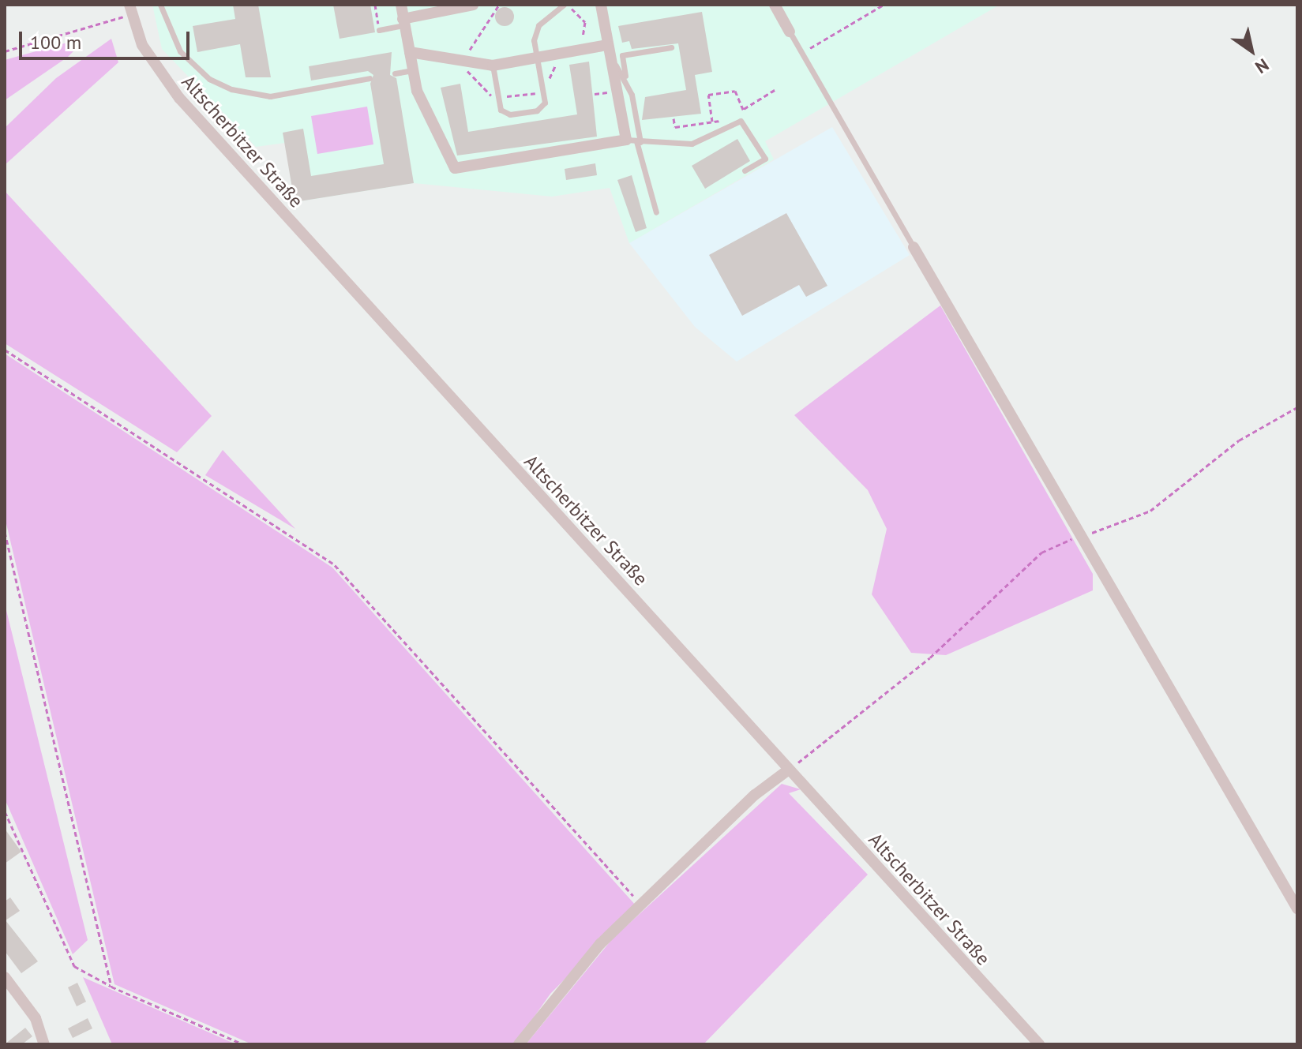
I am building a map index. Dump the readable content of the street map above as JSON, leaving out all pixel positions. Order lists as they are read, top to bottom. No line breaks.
{"streets":{"street":["Altscherbitzer Straße"]},"scale_bar":"100 m","north":"bottom right"}
